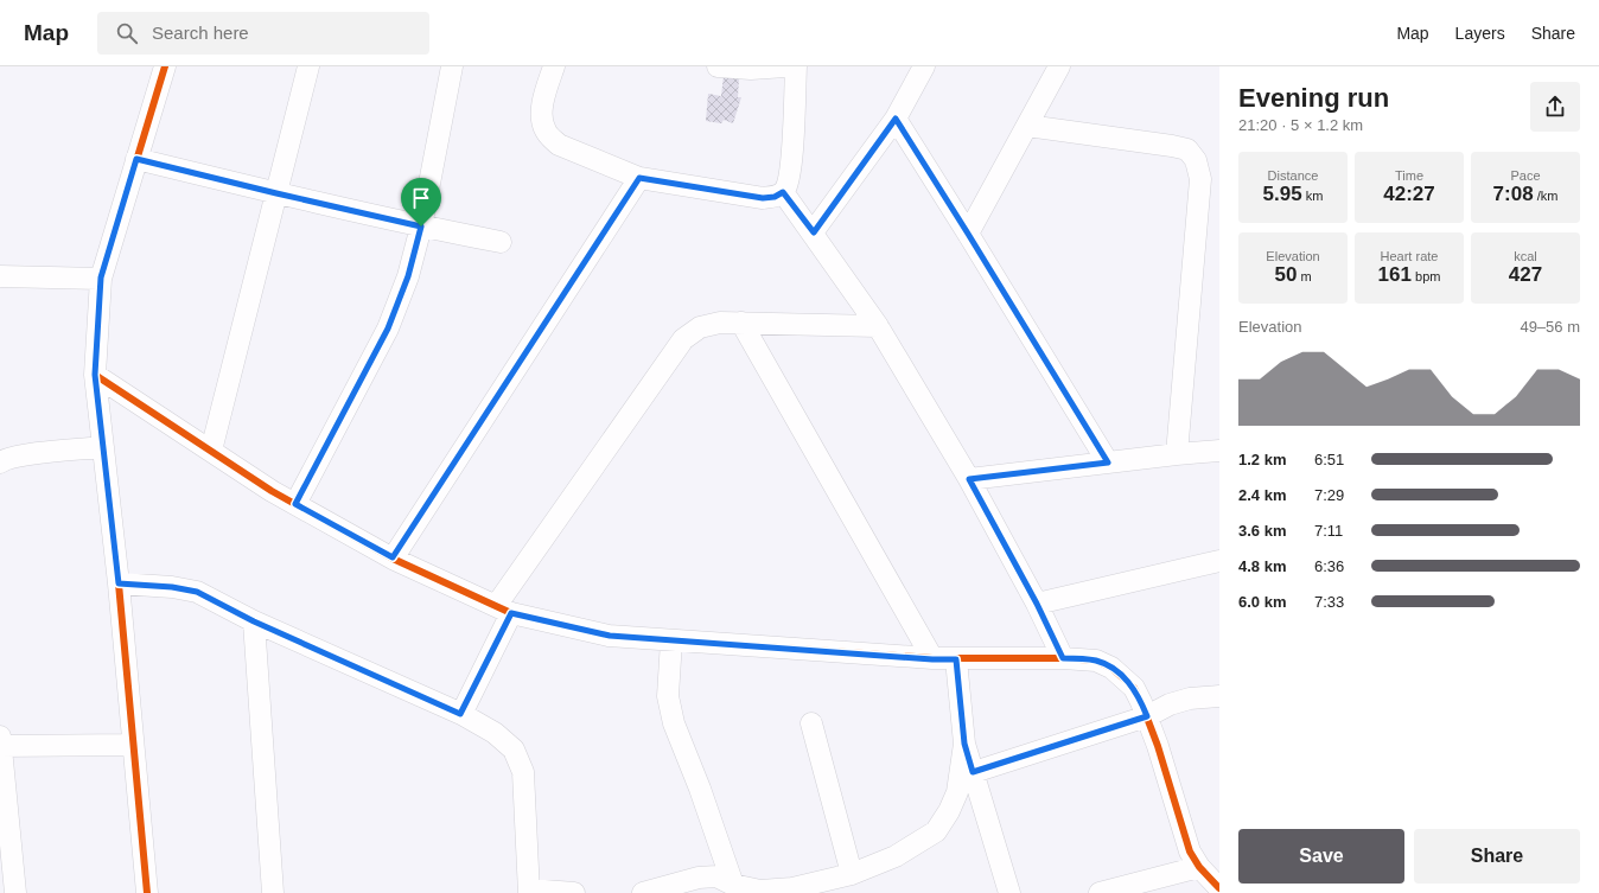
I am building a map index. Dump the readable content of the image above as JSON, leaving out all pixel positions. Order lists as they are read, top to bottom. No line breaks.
{"page":{"header":"Map","search":"Search here","nav":["Map","Layers","Share"],"heading":["Evening run","21:20 · 5 × 1.2 km"],"stats":[["Distance","5.95 km"],["Time","42:27"],["Pace","7:08 /km"],["Elevation","50 m"],["Heart rate","161 bpm"],["kcal","427"]],"chart":["Elevation","49–56 m"],"list":[{"name":"1.2 km","note":"6:51"},{"name":"2.4 km","note":"7:29"},{"name":"3.6 km","note":"7:11"},{"name":"4.8 km","note":"6:36"},{"name":"6.0 km","note":"7:33"}],"buttons":["Save","Share"]}}
